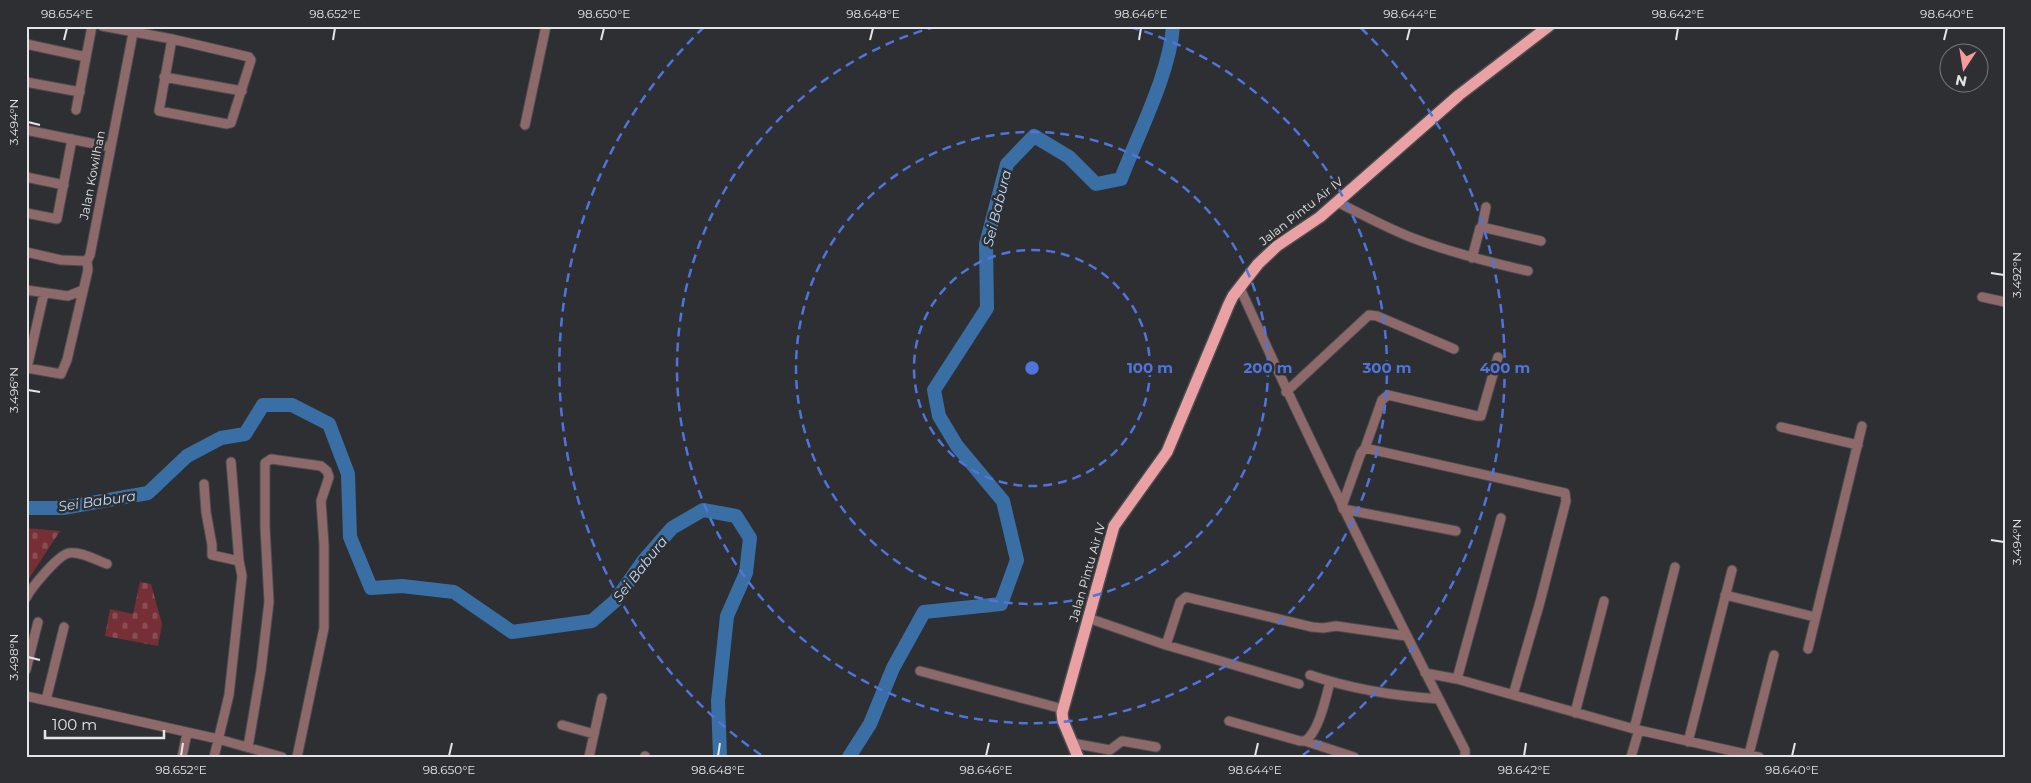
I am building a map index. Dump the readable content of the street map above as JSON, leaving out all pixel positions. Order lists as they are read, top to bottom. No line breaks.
{"streets":{"main road":["Jalan Pintu Air IV"],"street":["Jalan Kowilhan"]},"water":["Sei Babura"],"scale_bar":"100 m","north":"bottom","coordinates":["98.654°E","98.652°E","98.650°E","98.648°E","98.646°E","98.644°E","98.642°E","98.640°E","3.494°N","3.492°N","3.496°N","3.498°N"],"rings":["100 m","200 m","300 m","400 m"]}
